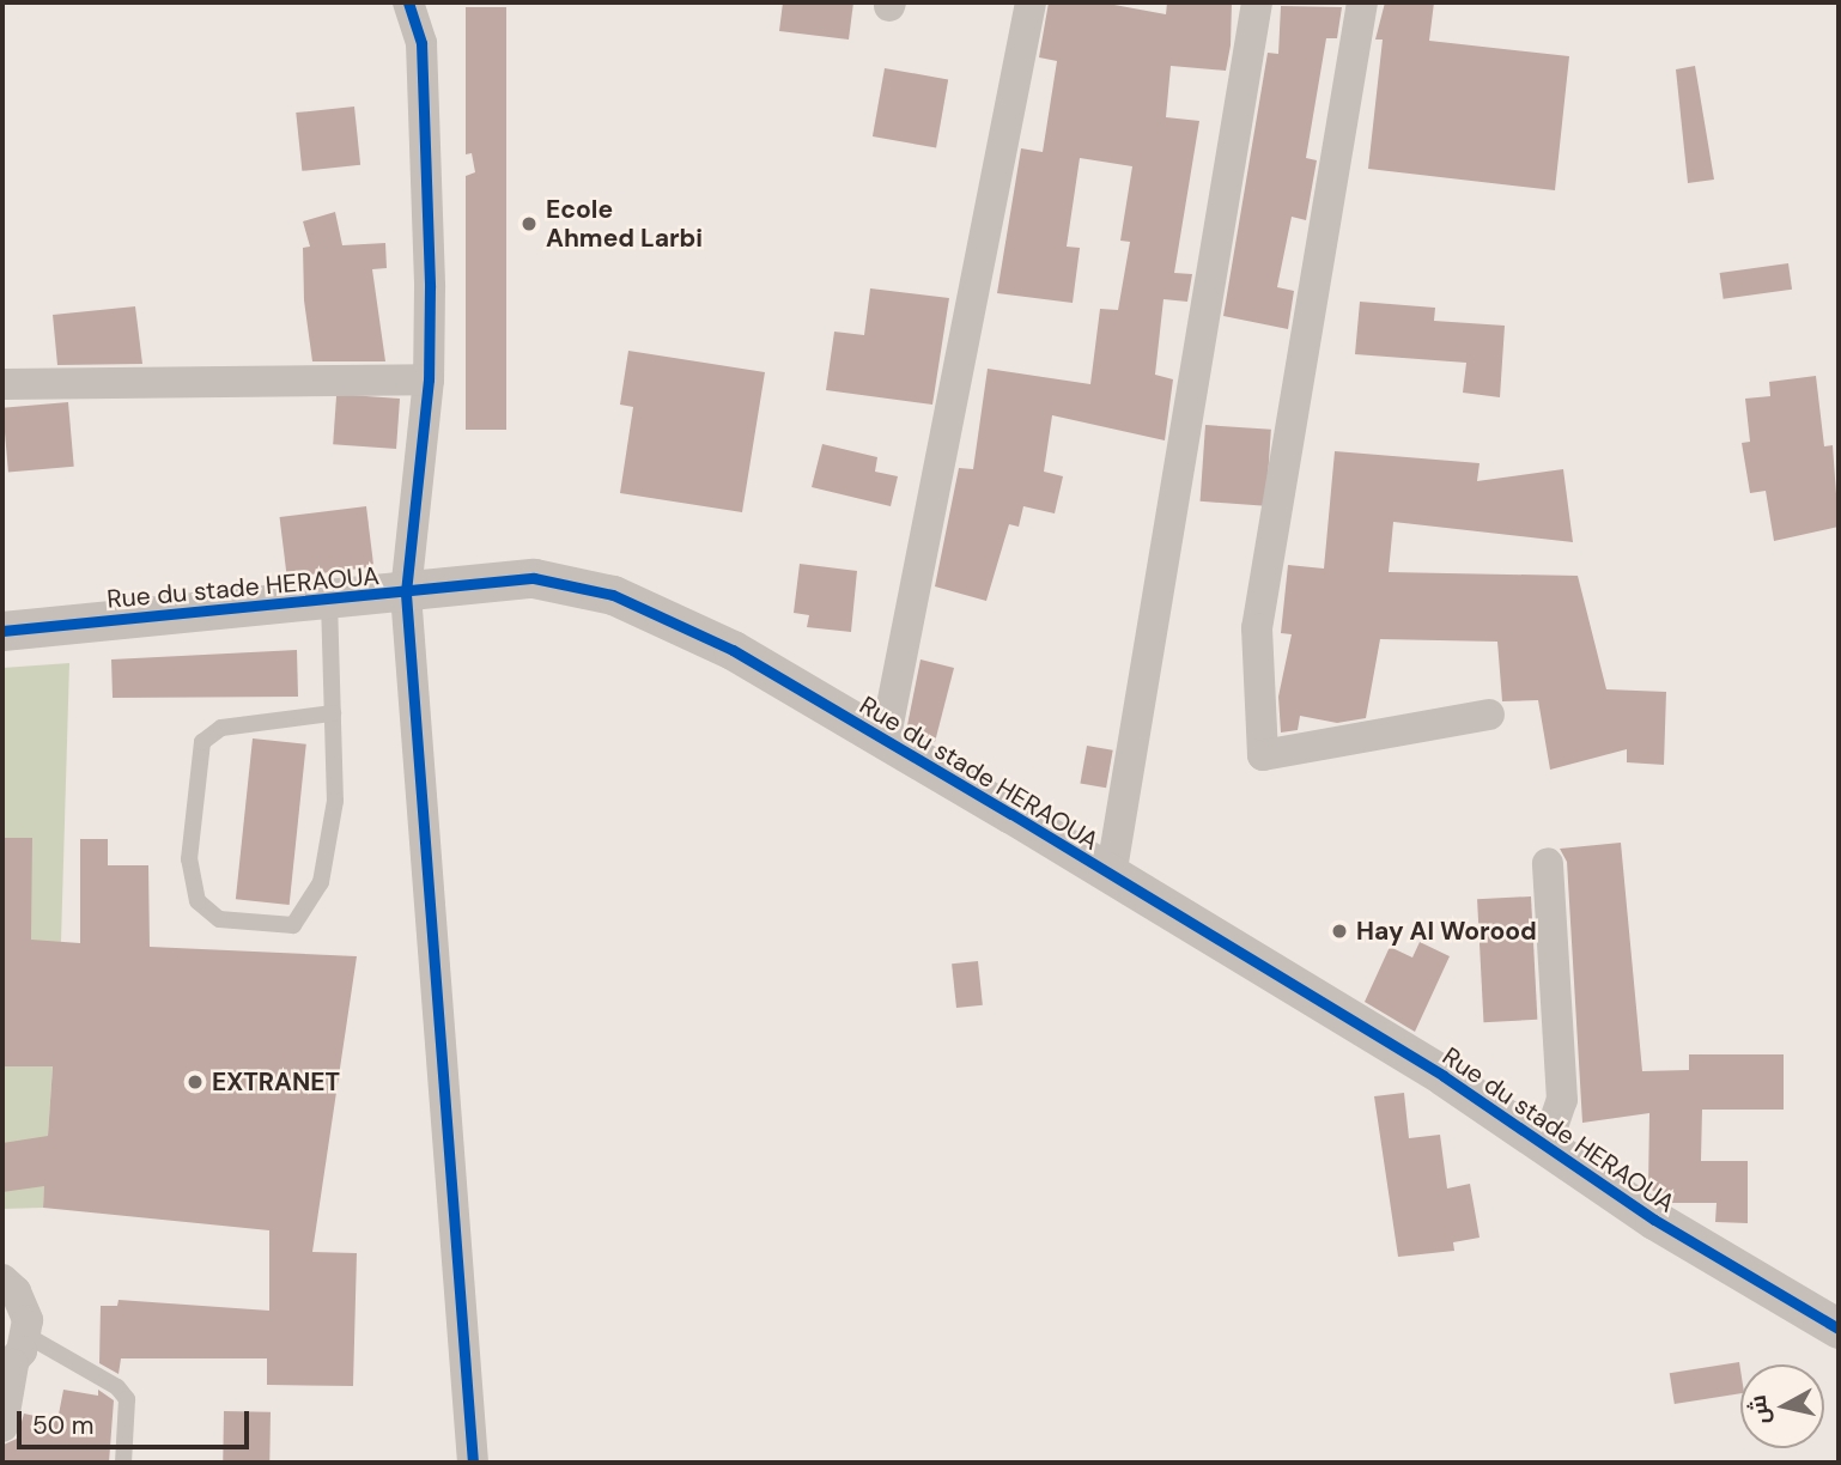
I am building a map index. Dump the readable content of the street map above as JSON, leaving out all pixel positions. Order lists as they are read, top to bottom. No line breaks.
{"streets":{"street":["Rue du stade HERAOUA"]},"places":["Ecole Ahmed Larbi","Hay Al Worood","EXTRANET"],"scale_bar":"50 m","north":"left"}
